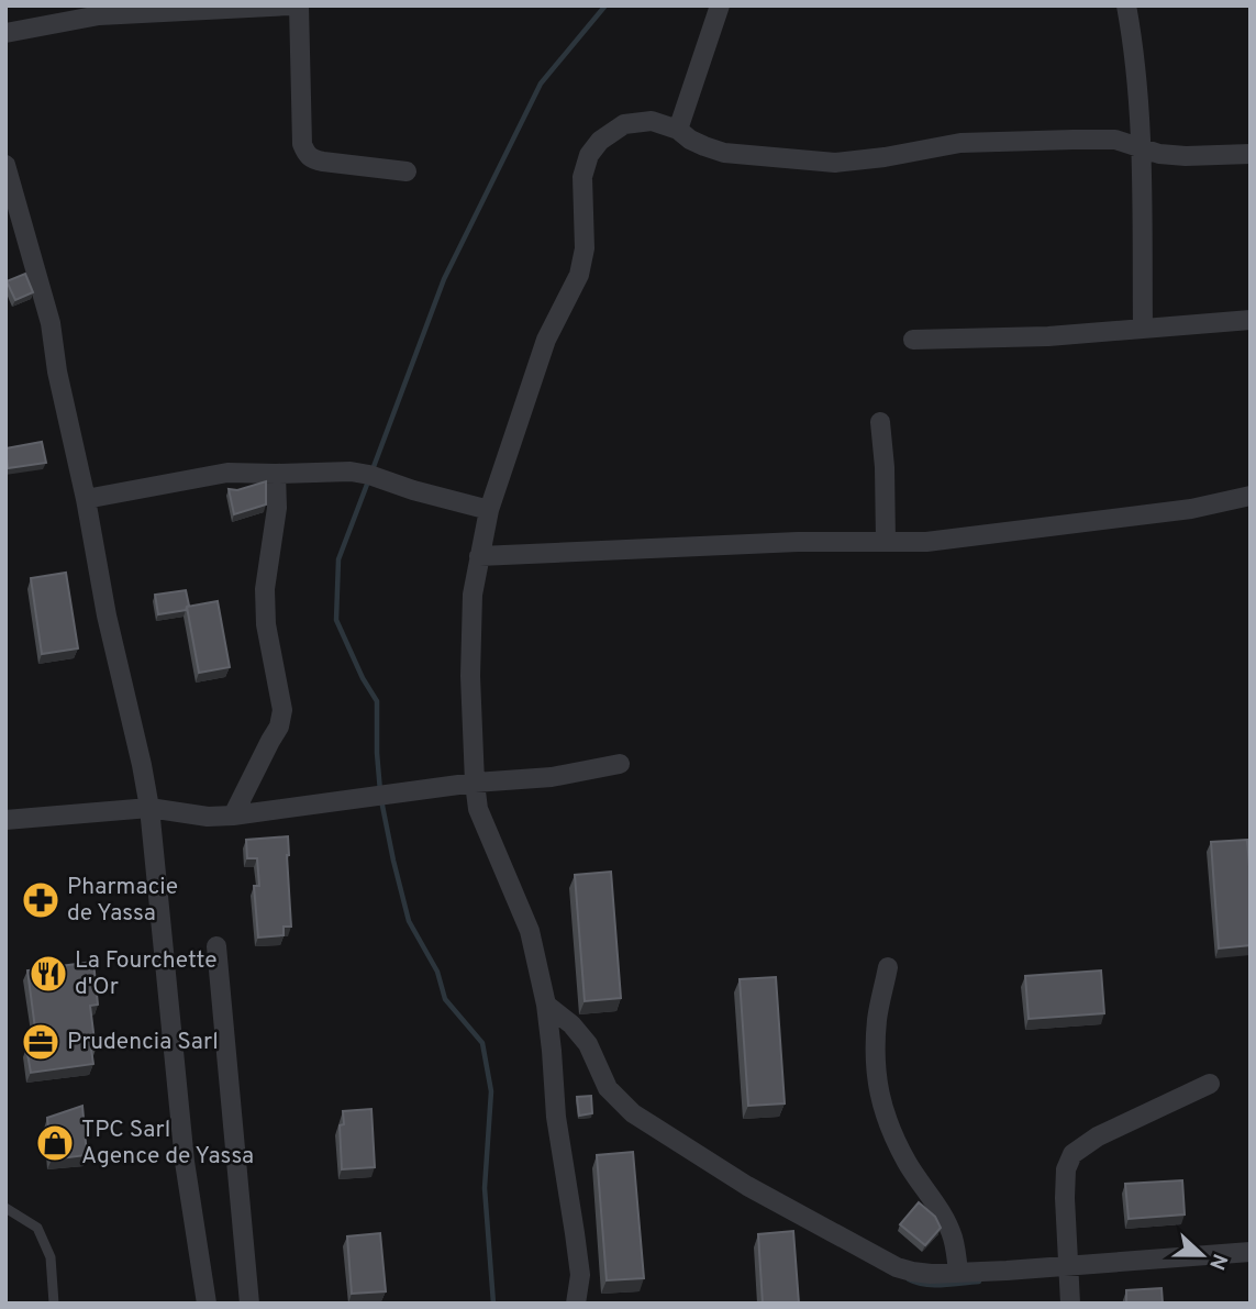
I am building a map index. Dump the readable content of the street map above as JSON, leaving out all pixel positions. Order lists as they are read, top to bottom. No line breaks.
{"places":{"pharmacy":["Pharmacie de Yassa"],"restaurant":["La Fourchette d'Or"],"office":["Prudencia Sarl"],"shop":["TPC Sarl Agence de Yassa"]},"north":"right"}
